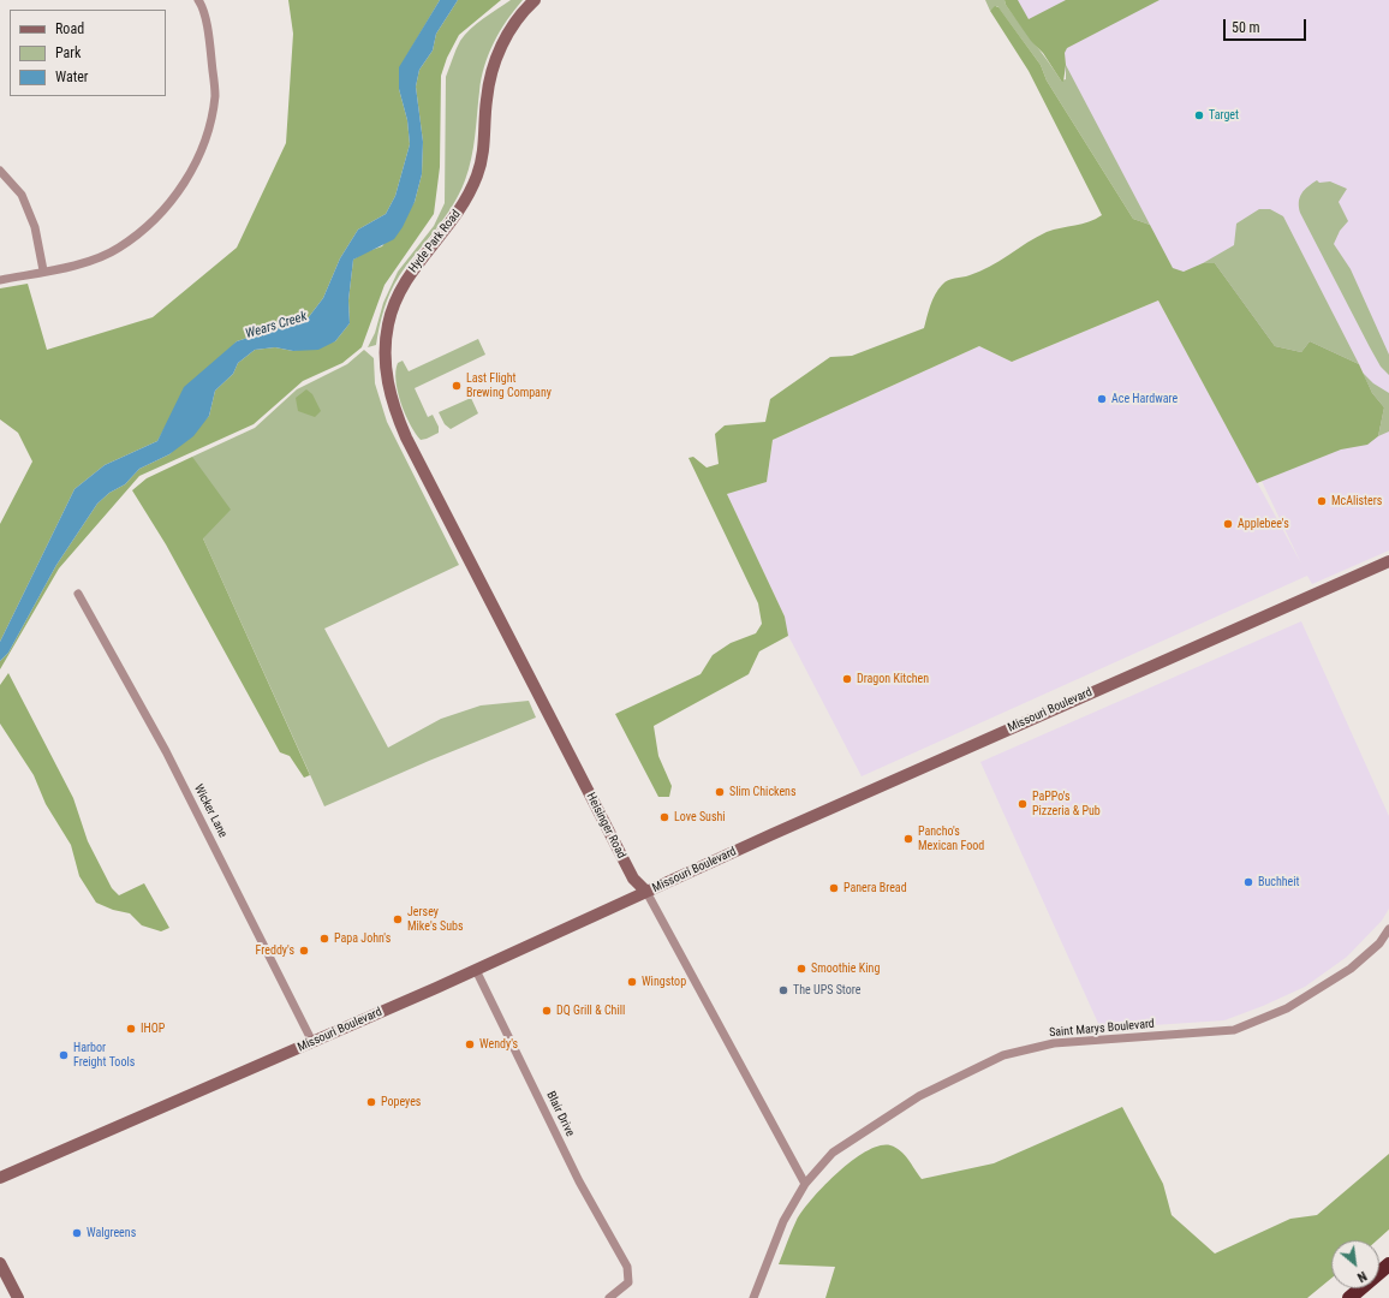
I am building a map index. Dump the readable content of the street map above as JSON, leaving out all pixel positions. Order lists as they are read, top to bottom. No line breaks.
{"streets":{"main road":["Hyde Park Road","Missouri Boulevard","Heisinger Road"],"street":["Wicker Lane","Saint Marys Boulevard","Blair Drive"]},"crossings":[["Hyde Park Road","Heisinger Road"],["Missouri Boulevard","Wicker Lane"],["Missouri Boulevard","Heisinger Road"],["Missouri Boulevard","Blair Drive"],["Heisinger Road","Saint Marys Boulevard"]],"water":["Wears Creek"],"places":["Target","Last Flight Brewing Company","Ace Hardware","McAlisters","Applebee's","Dragon Kitchen","Slim Chickens","PaPPo's Pizzeria & Pub","Love Sushi","Pancho's Mexican Food","Buchheit","Panera Bread","Jersey Mike's Subs","Papa John's","Freddy's","Smoothie King","Wingstop","The UPS Store","DQ Grill & Chill","IHOP","Wendy's","Harbor Freight Tools","Popeyes","Walgreens"],"legend":["Road","Park","Water"],"scale_bar":"50 m","north":"bottom right"}
